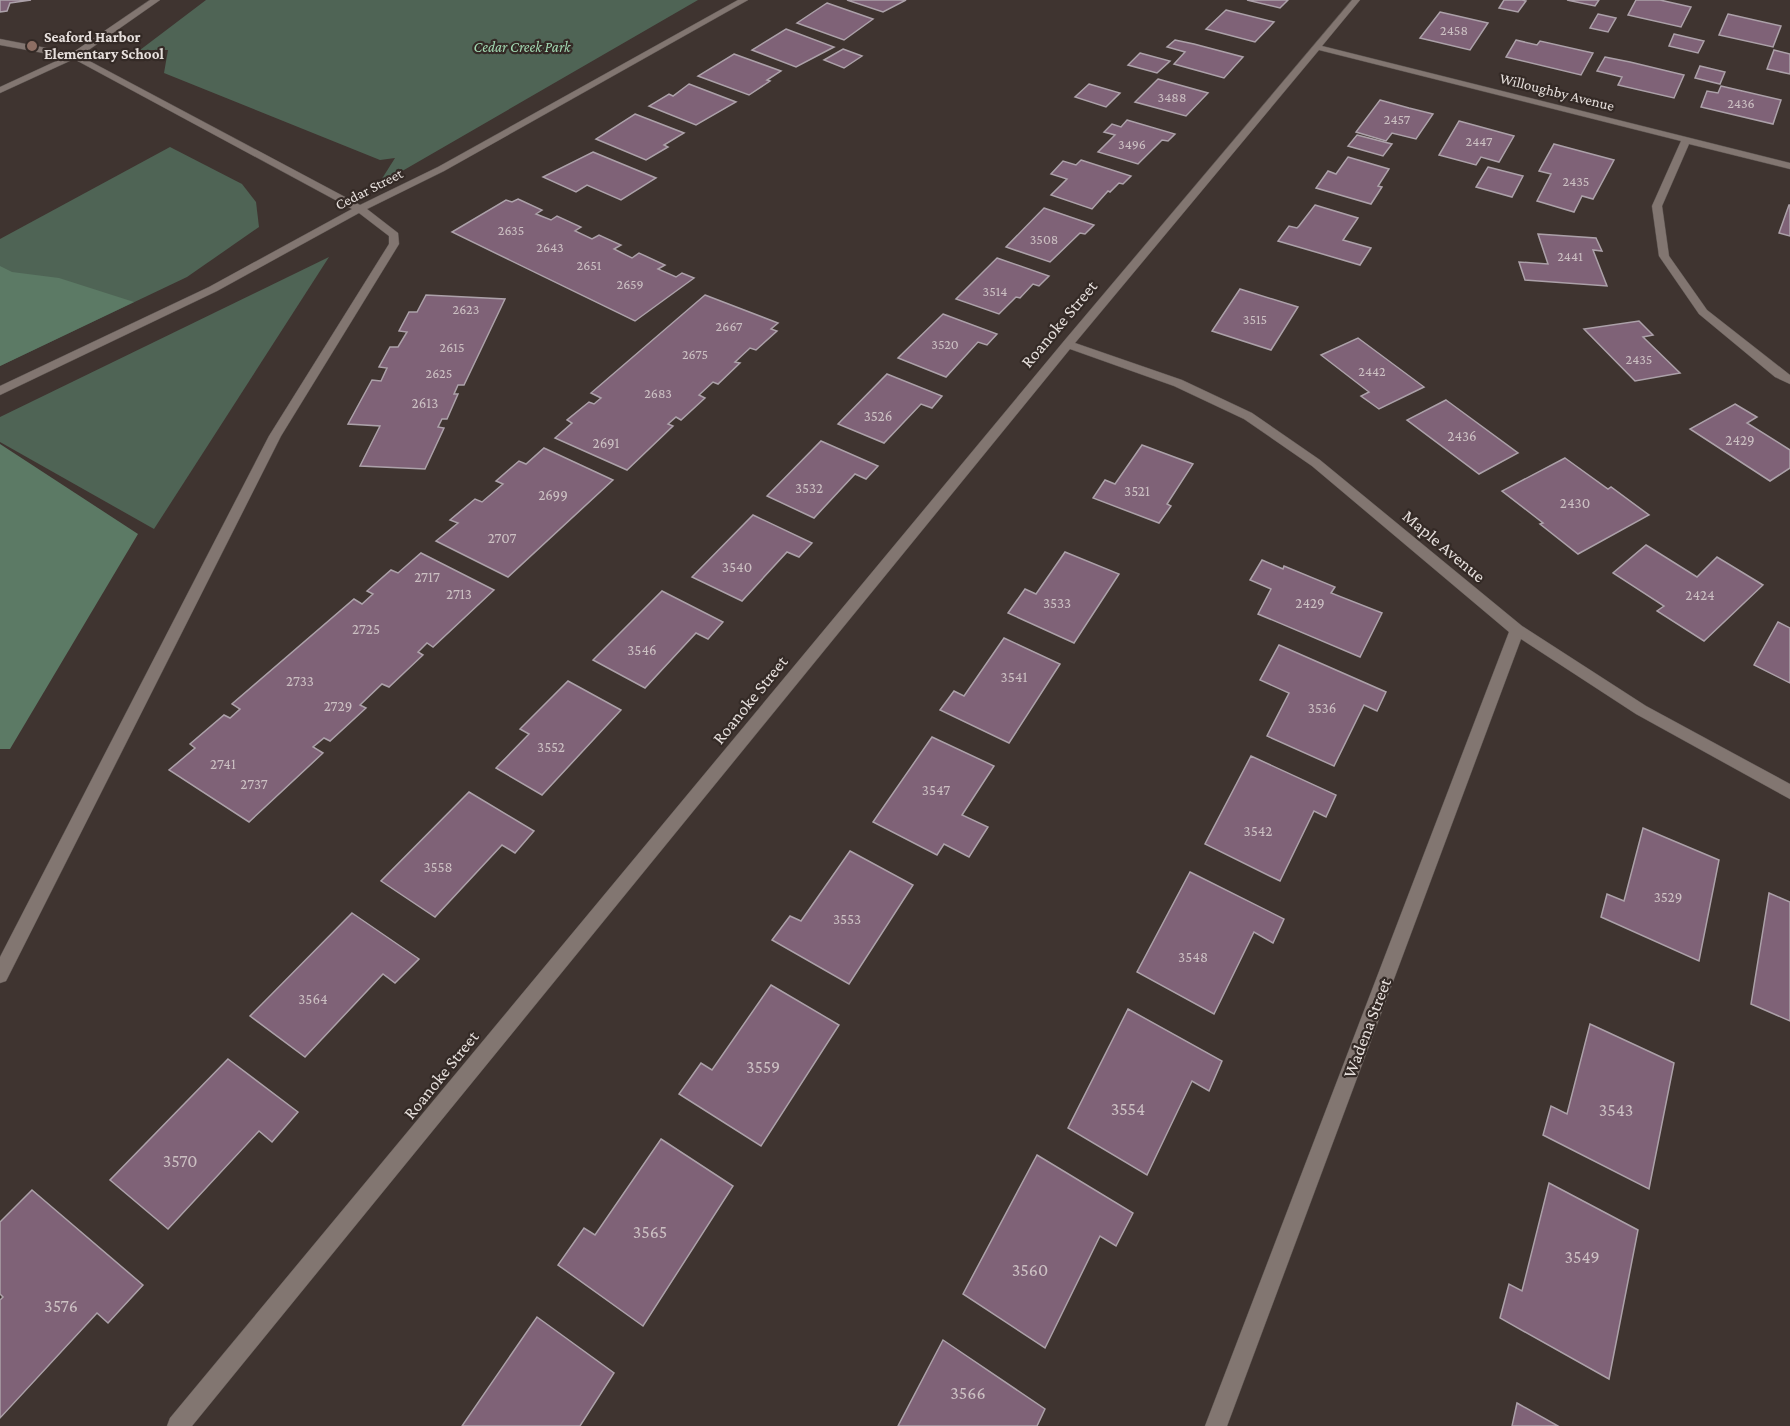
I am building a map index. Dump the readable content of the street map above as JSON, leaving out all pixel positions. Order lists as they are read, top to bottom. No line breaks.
{"streets":{"street":["Willoughby Avenue","Cedar Street","Roanoke Street","Maple Avenue","Wadena Street"]},"crossings":[["Willoughby Avenue","Roanoke Street"],["Roanoke Street","Maple Avenue"],["Maple Avenue","Wadena Street"]],"parks":["Cedar Creek Park"],"places":["Seaford Harbor Elementary School"],"house_numbers":["2458","3488","2436","2457","2447","3496","2435","2635","3508","2643","2441","2651","2659","3514","2623","3515","2667","3520","2615","2675","2435","2442","2625","2683","2613","3526","2436","2429","2691","3532","3521","2699","2430","2707","3540","2717","2713","2424","3533","2429","2725","3546","3541","2733","2729","3536","3552","2741","2737","3547","3542","3558","3529","3553","3548","3564","3559","3554","3543","3570","3565","3549","3560","3576","3566"]}
